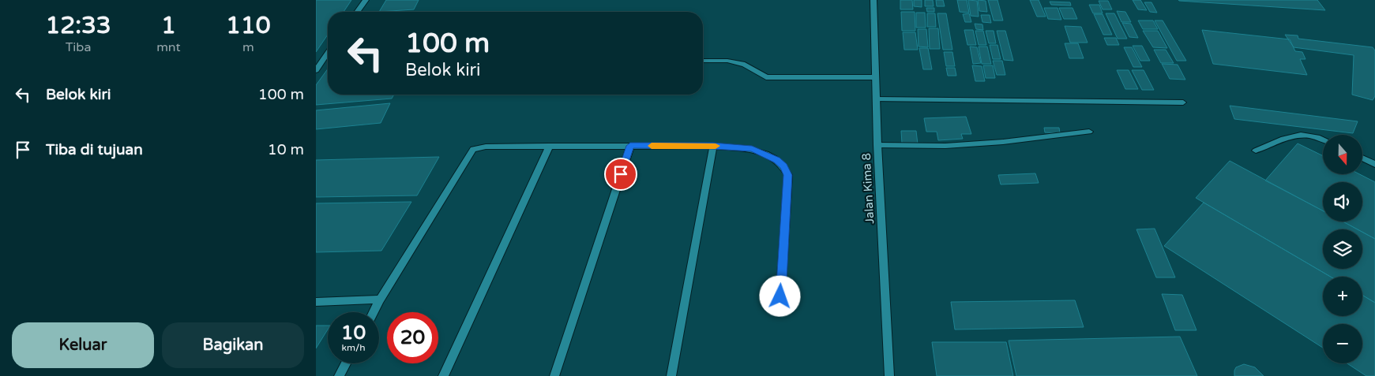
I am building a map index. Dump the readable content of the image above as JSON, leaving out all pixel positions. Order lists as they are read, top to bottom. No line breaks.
{"streets":{"street":["Jalan Kima 8"]},"north":"bottom","page":{"eta":["12:33","Tiba","1","mnt","110","m"],"turn":["100 m","Belok kiri"],"list":[{"name":"Belok kiri","value":"100 m"},{"name":"Tiba di tujuan","value":"10 m"}],"map_buttons":["+","−"],"speed":"10 km/h","limit":"20","buttons":["Keluar","Bagikan"]}}
